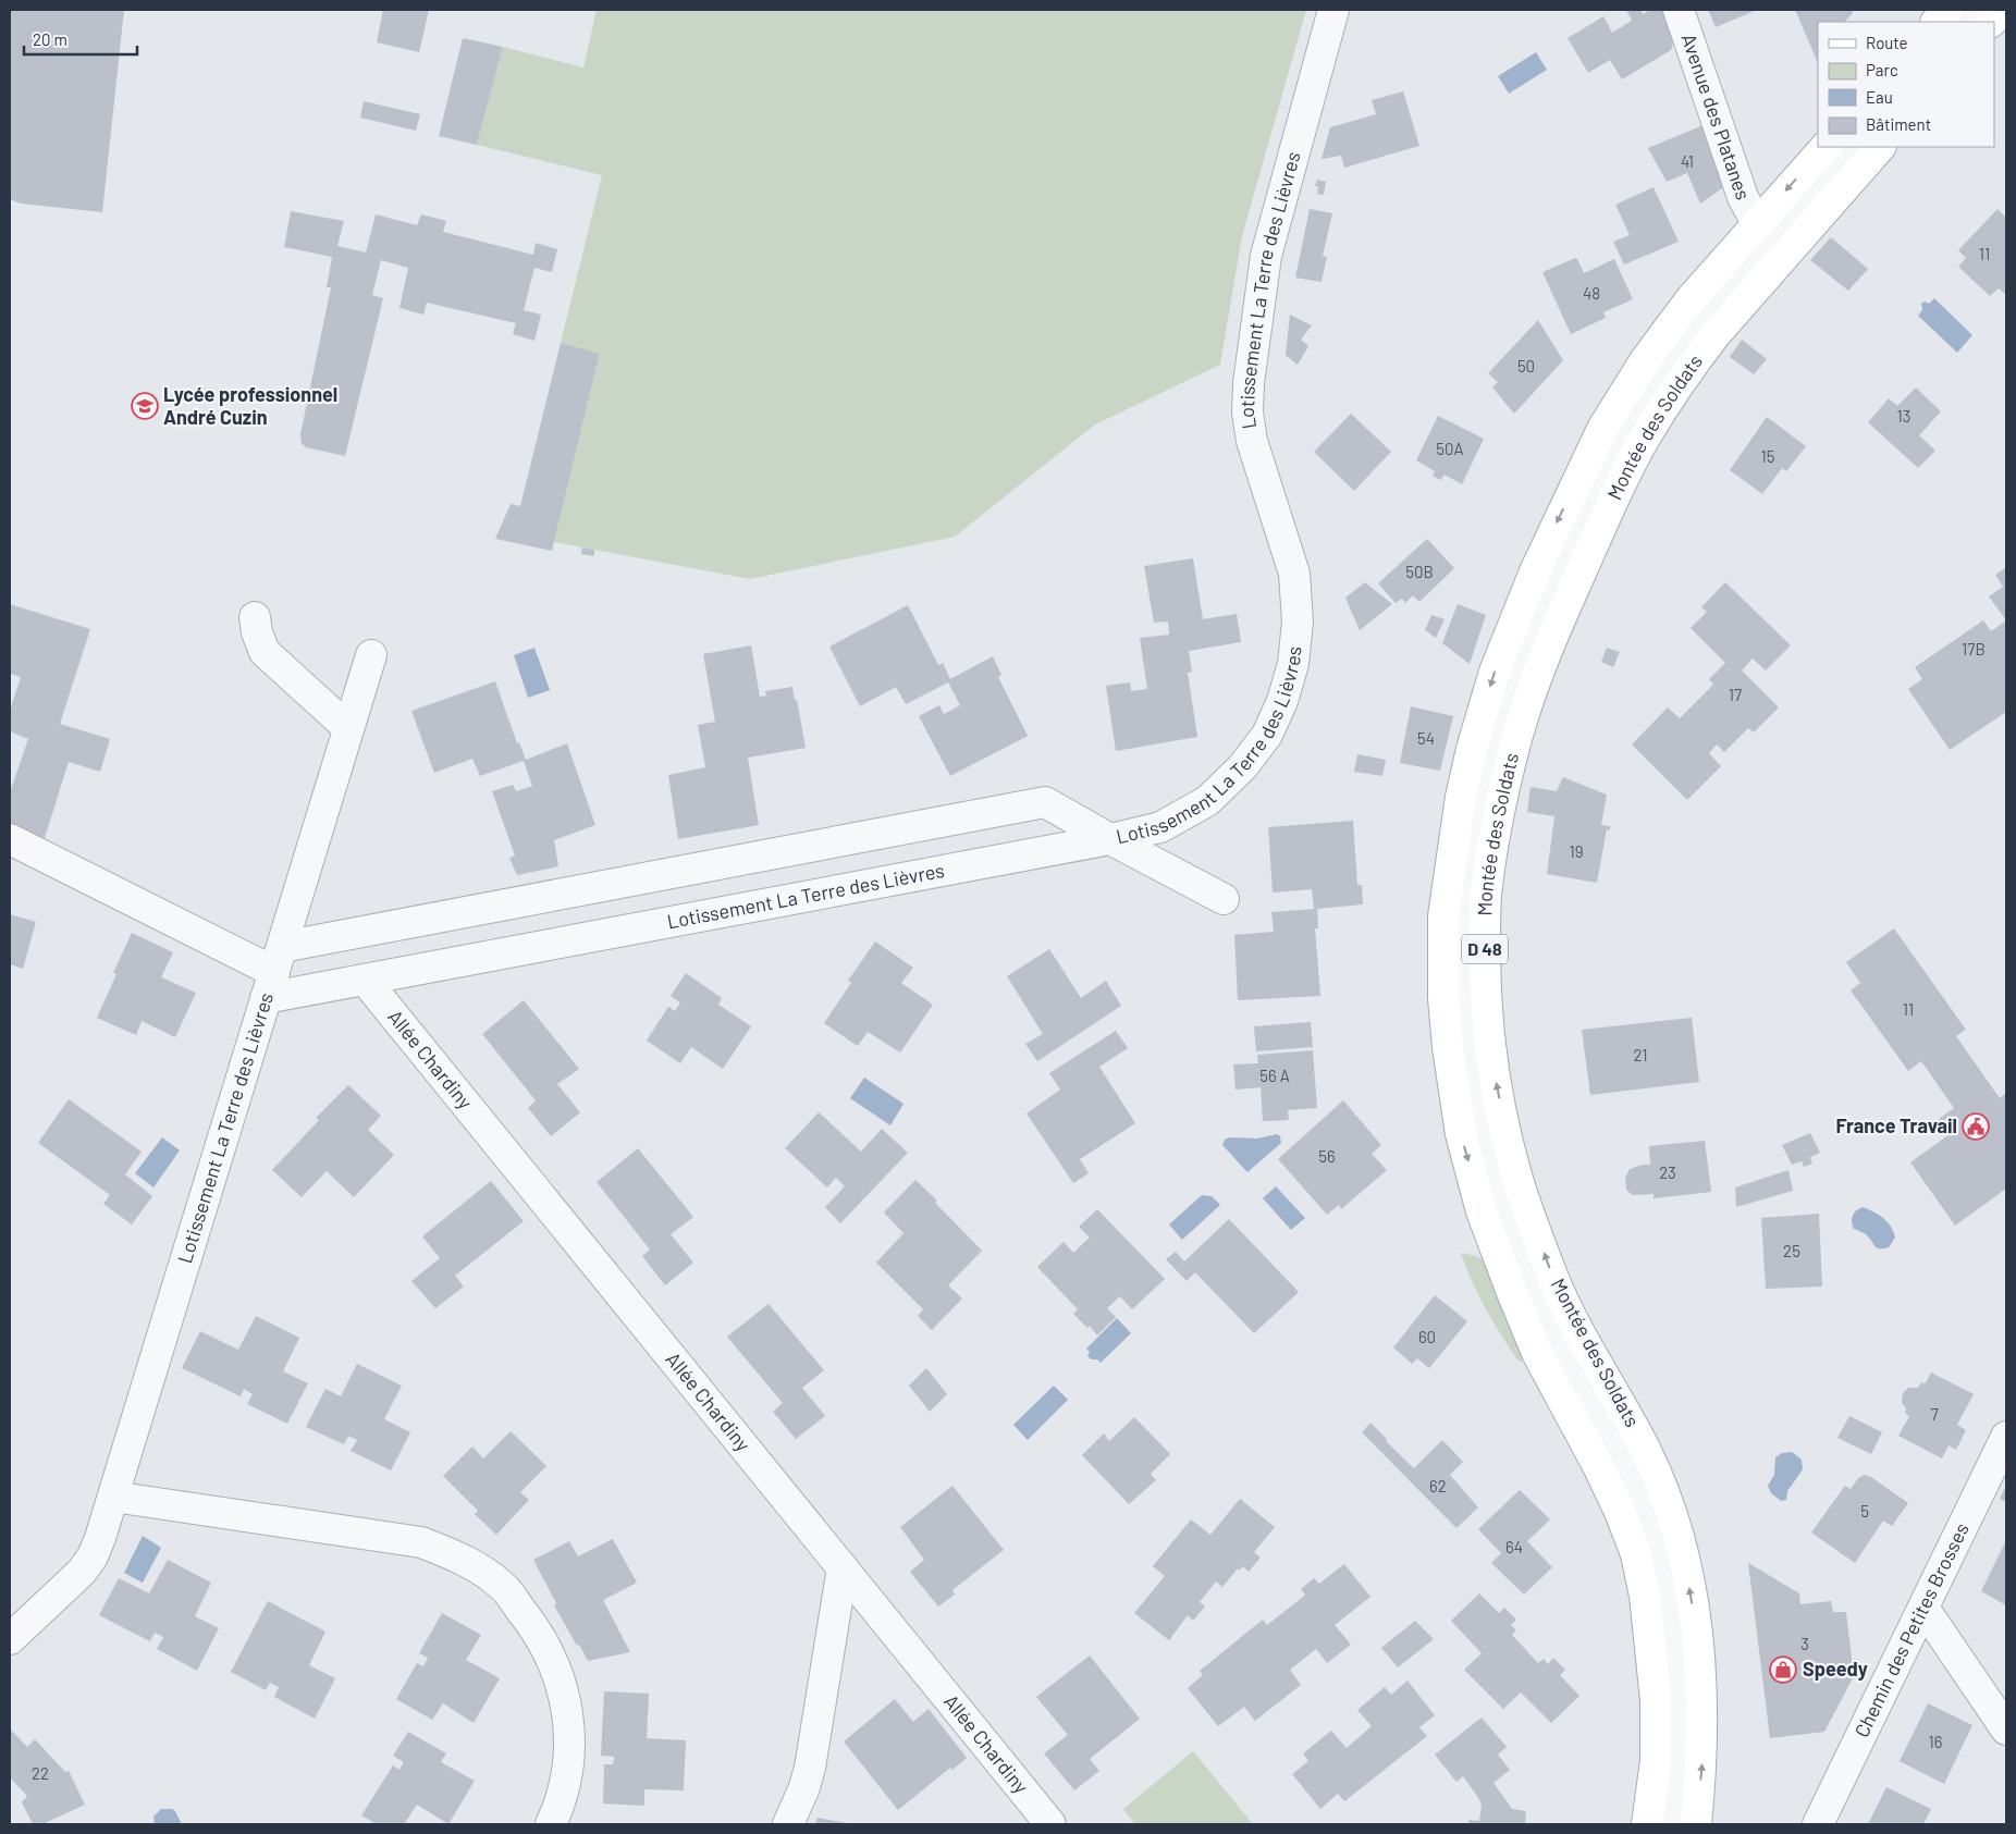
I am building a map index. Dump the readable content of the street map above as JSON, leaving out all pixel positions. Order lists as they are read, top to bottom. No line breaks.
{"streets":{"main road":["Montée des Soldats","D 48"],"street":["Avenue des Platanes","Lotissement La Terre des Lièvres","Allée Chardiny","Chemin des Petites Brosses"]},"crossings":[["Avenue des Platanes","D 48"],["Lotissement La Terre des Lièvres","Allée Chardiny"]],"places":{"school or university":["Lycée professionnel André Cuzin"],"public building":["France Travail"],"shop":["Speedy"]},"house_numbers":["41","11","48","50","13","50A","15","50B","17B","17","54","19","11","21","56 A","56","23","25","60","7","62","5","64","3","16","22"],"legend":["Route","Parc","Eau","Bâtiment"],"scale_bar":"20 m"}
